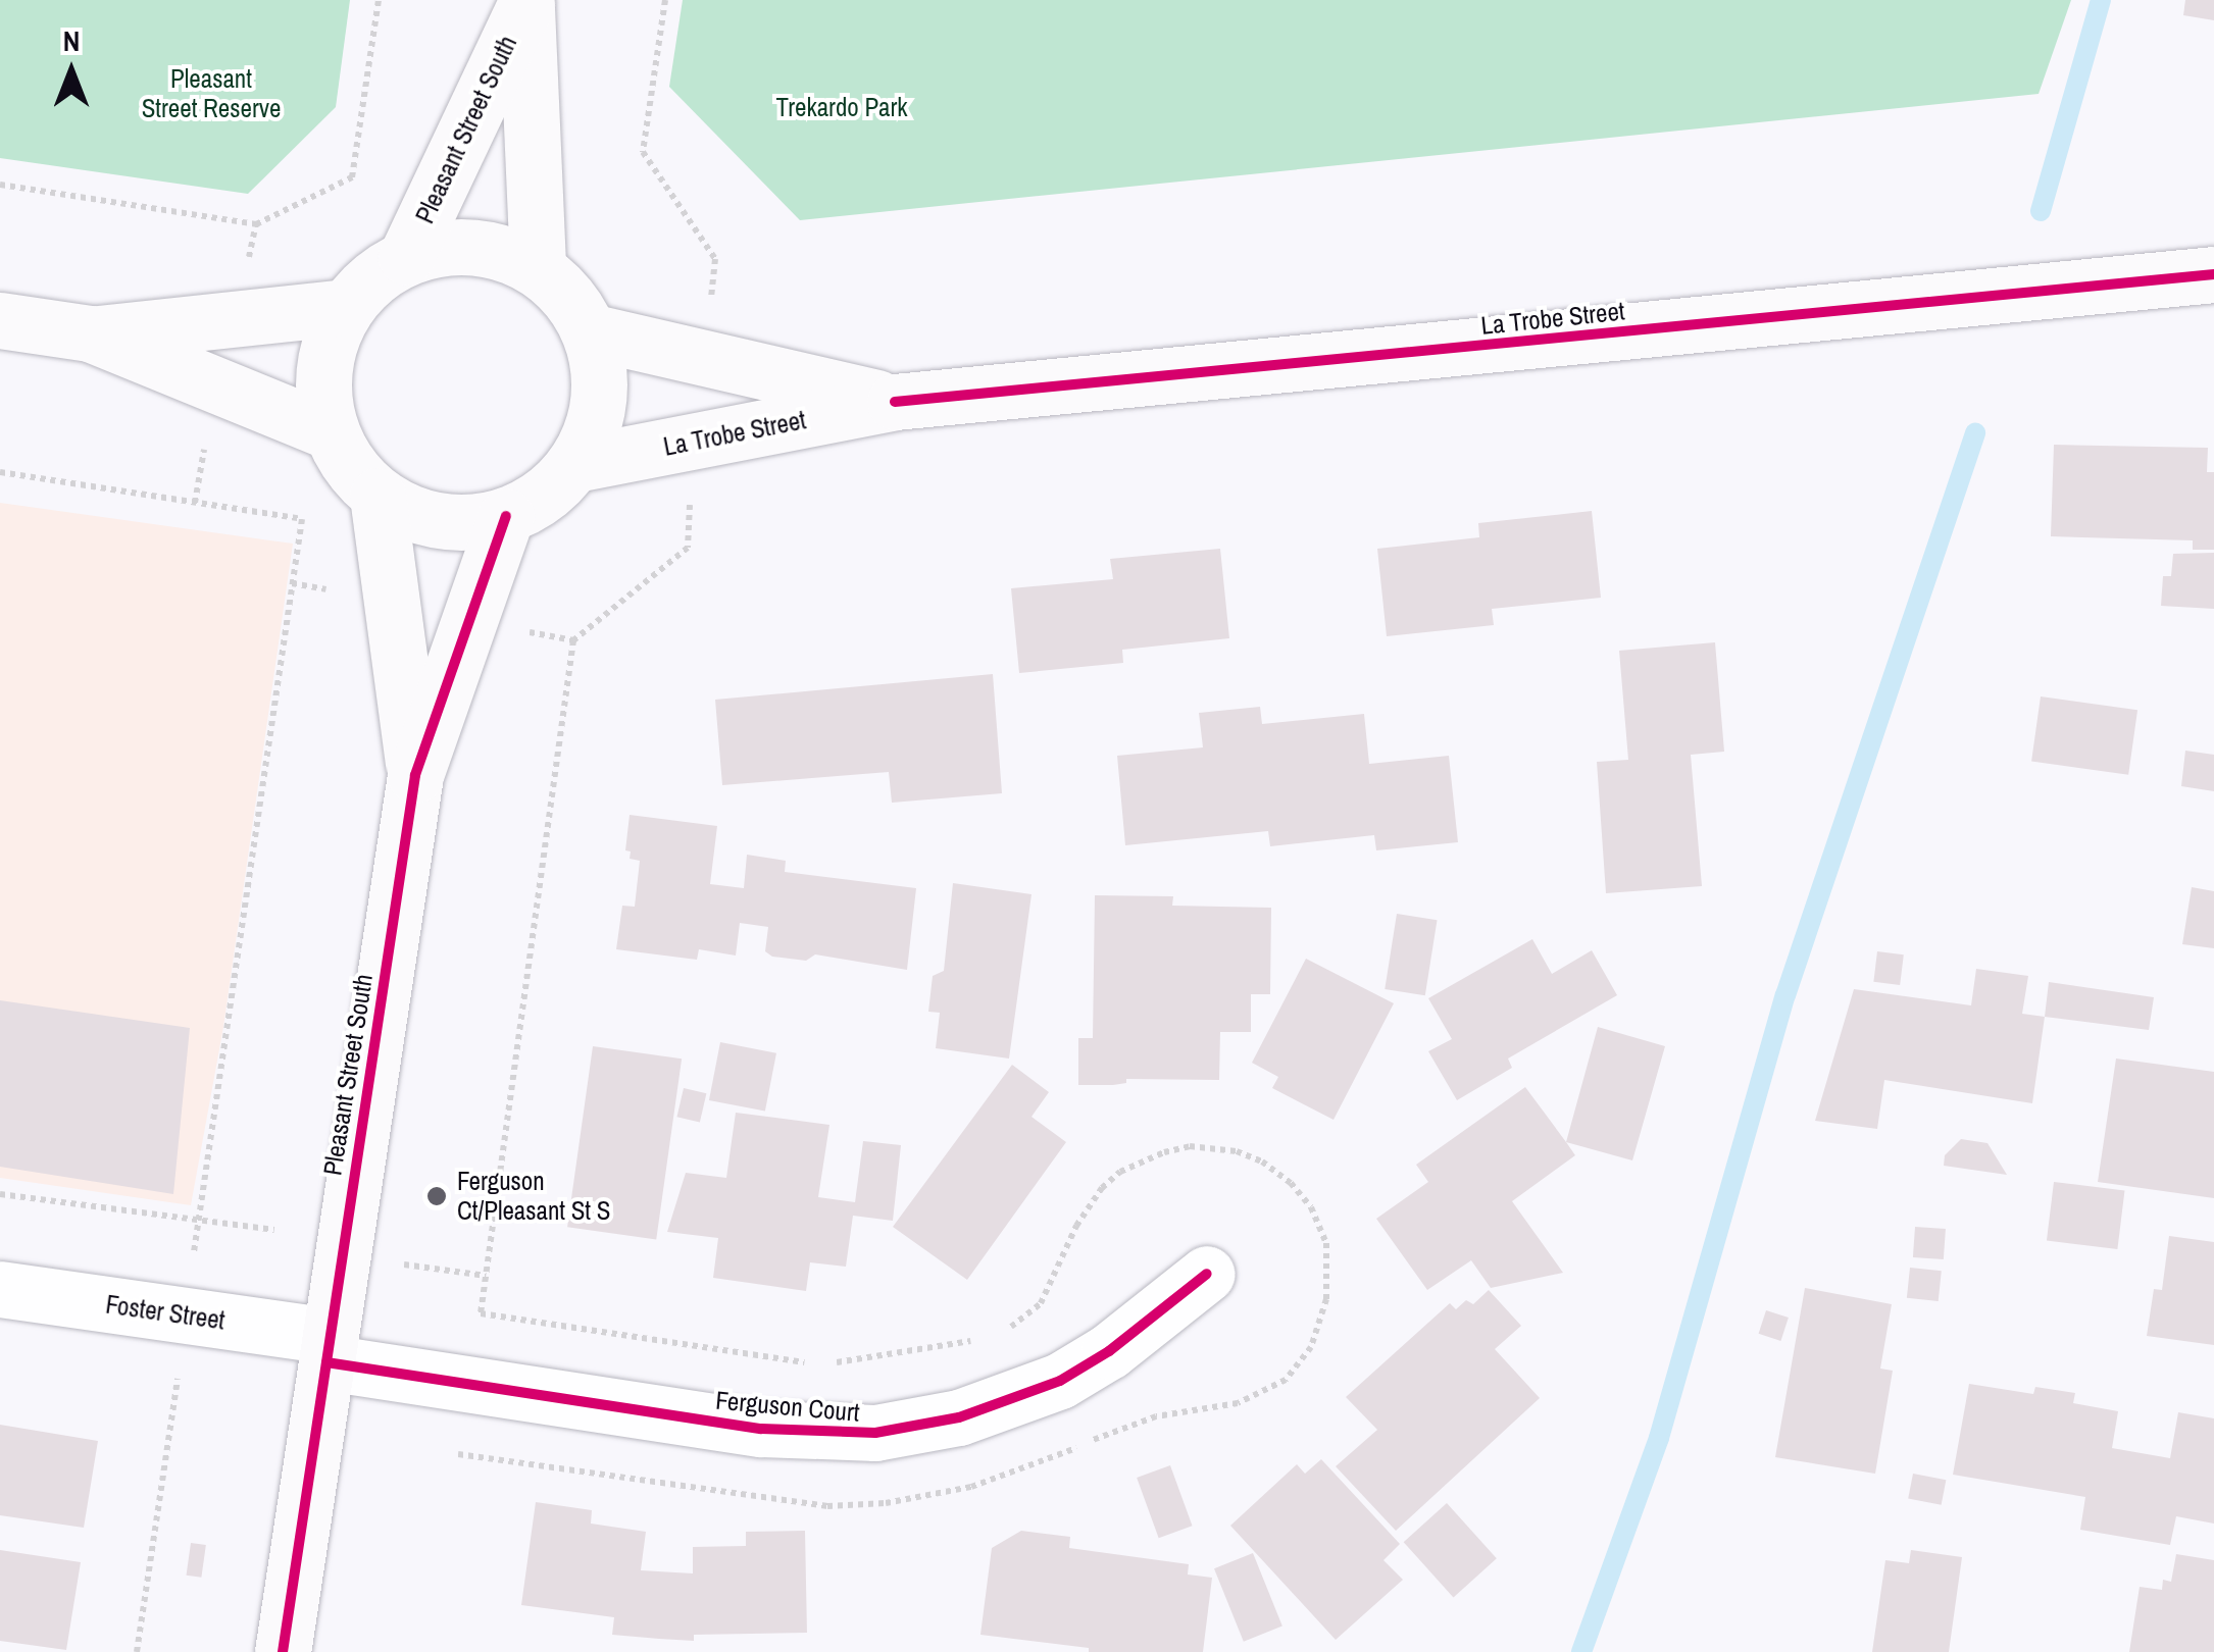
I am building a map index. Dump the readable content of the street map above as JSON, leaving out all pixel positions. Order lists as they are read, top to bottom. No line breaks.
{"streets":{"main road":["Pleasant Street South","La Trobe Street"],"street":["Foster Street","Ferguson Court"]},"crossings":[["Pleasant Street South","La Trobe Street"],["Pleasant Street South","Foster Street"],["Pleasant Street South","Ferguson Court"],["Foster Street","Ferguson Court"]],"parks":["Pleasant Street Reserve","Trekardo Park"],"places":["Ferguson Ct/Pleasant St S"],"north":"top"}
